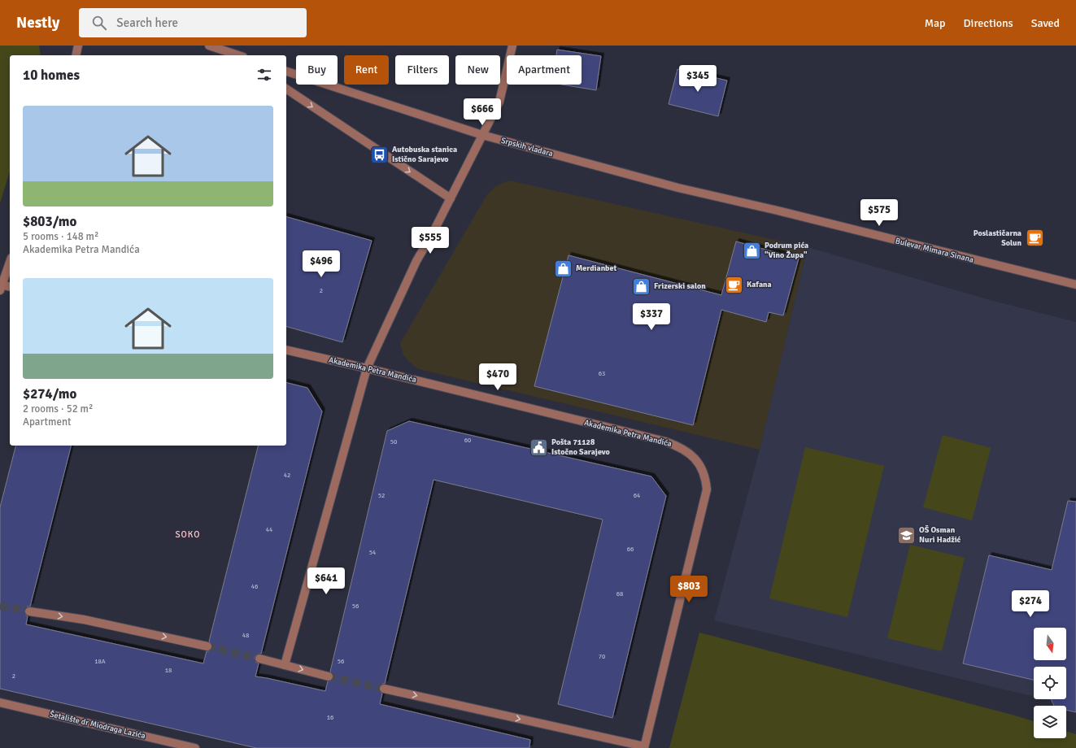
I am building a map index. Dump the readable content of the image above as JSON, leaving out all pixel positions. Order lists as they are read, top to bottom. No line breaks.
{"streets":{"street":["Srpskih vladara","Bulevar Mimara Sinana","Akademika Petra Mandića","Šetalište dr Miodraga Lazića"]},"crossings":[["Srpskih vladara","Bulevar Mimara Sinana"]],"districts":["SOKO"],"places":{"bus stop":["Autobuska stanica Istično Sarajevo"],"cafe":["Poslastičarna Solun","Kafana"],"shop":["Podrum pića \"Vino Župa\"","Merdianbet","Frizerski salon"],"public building":["Pošta 71128 Istočno Sarajevo"],"school or university":["OŠ Osman Nuri Hadžić"]},"house_numbers":["2","63","60","50","42","52","64","44","66","54","46","68","56","48","70","18A","56","18","2","16"],"north":"bottom","page":{"header":"Nestly","search":"Search here","nav":["Map","Directions","Saved"],"chip":["Buy","Rent","Filters","New","Apartment"],"heading":"10 homes","price":["$345","$666","$575","$555","$496","$337","$470","$641","$803","$274"],"list":[{"name":"$803/mo","note":"5 rooms · 148 m² · Akademika Petra Mandića"},{"name":"$274/mo","note":"2 rooms · 52 m² · Apartment"}]}}
